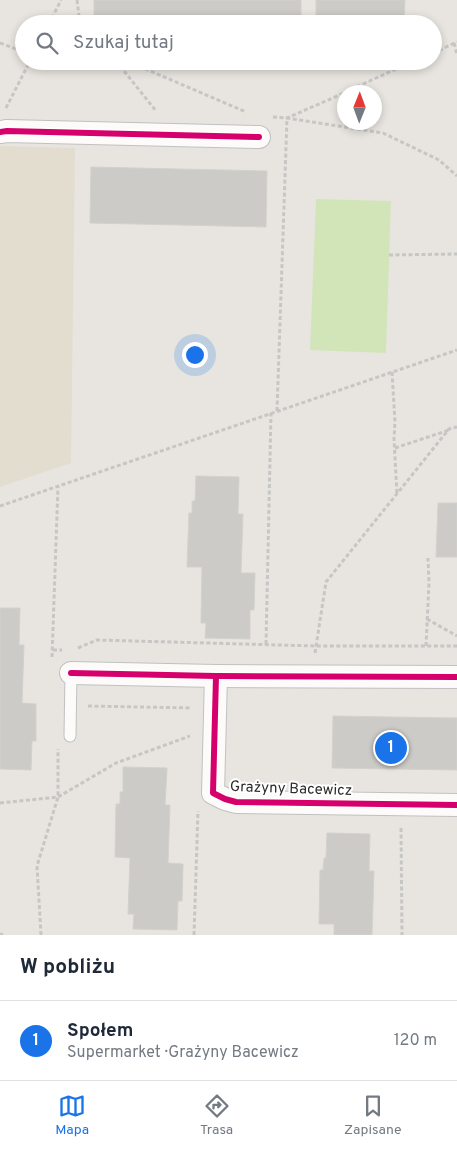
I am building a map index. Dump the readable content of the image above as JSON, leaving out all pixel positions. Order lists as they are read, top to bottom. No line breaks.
{"streets":{"street":["Grażyny Bacewicz"]},"north":"top","page":{"search":"Szukaj tutaj","pins":"1","heading":"W pobliżu","list":[{"mark":"1","name":"Społem","note":"Supermarket · Grażyny Bacewicz","value":"120 m"}],"nav":["Mapa","Trasa","Zapisane"]}}
